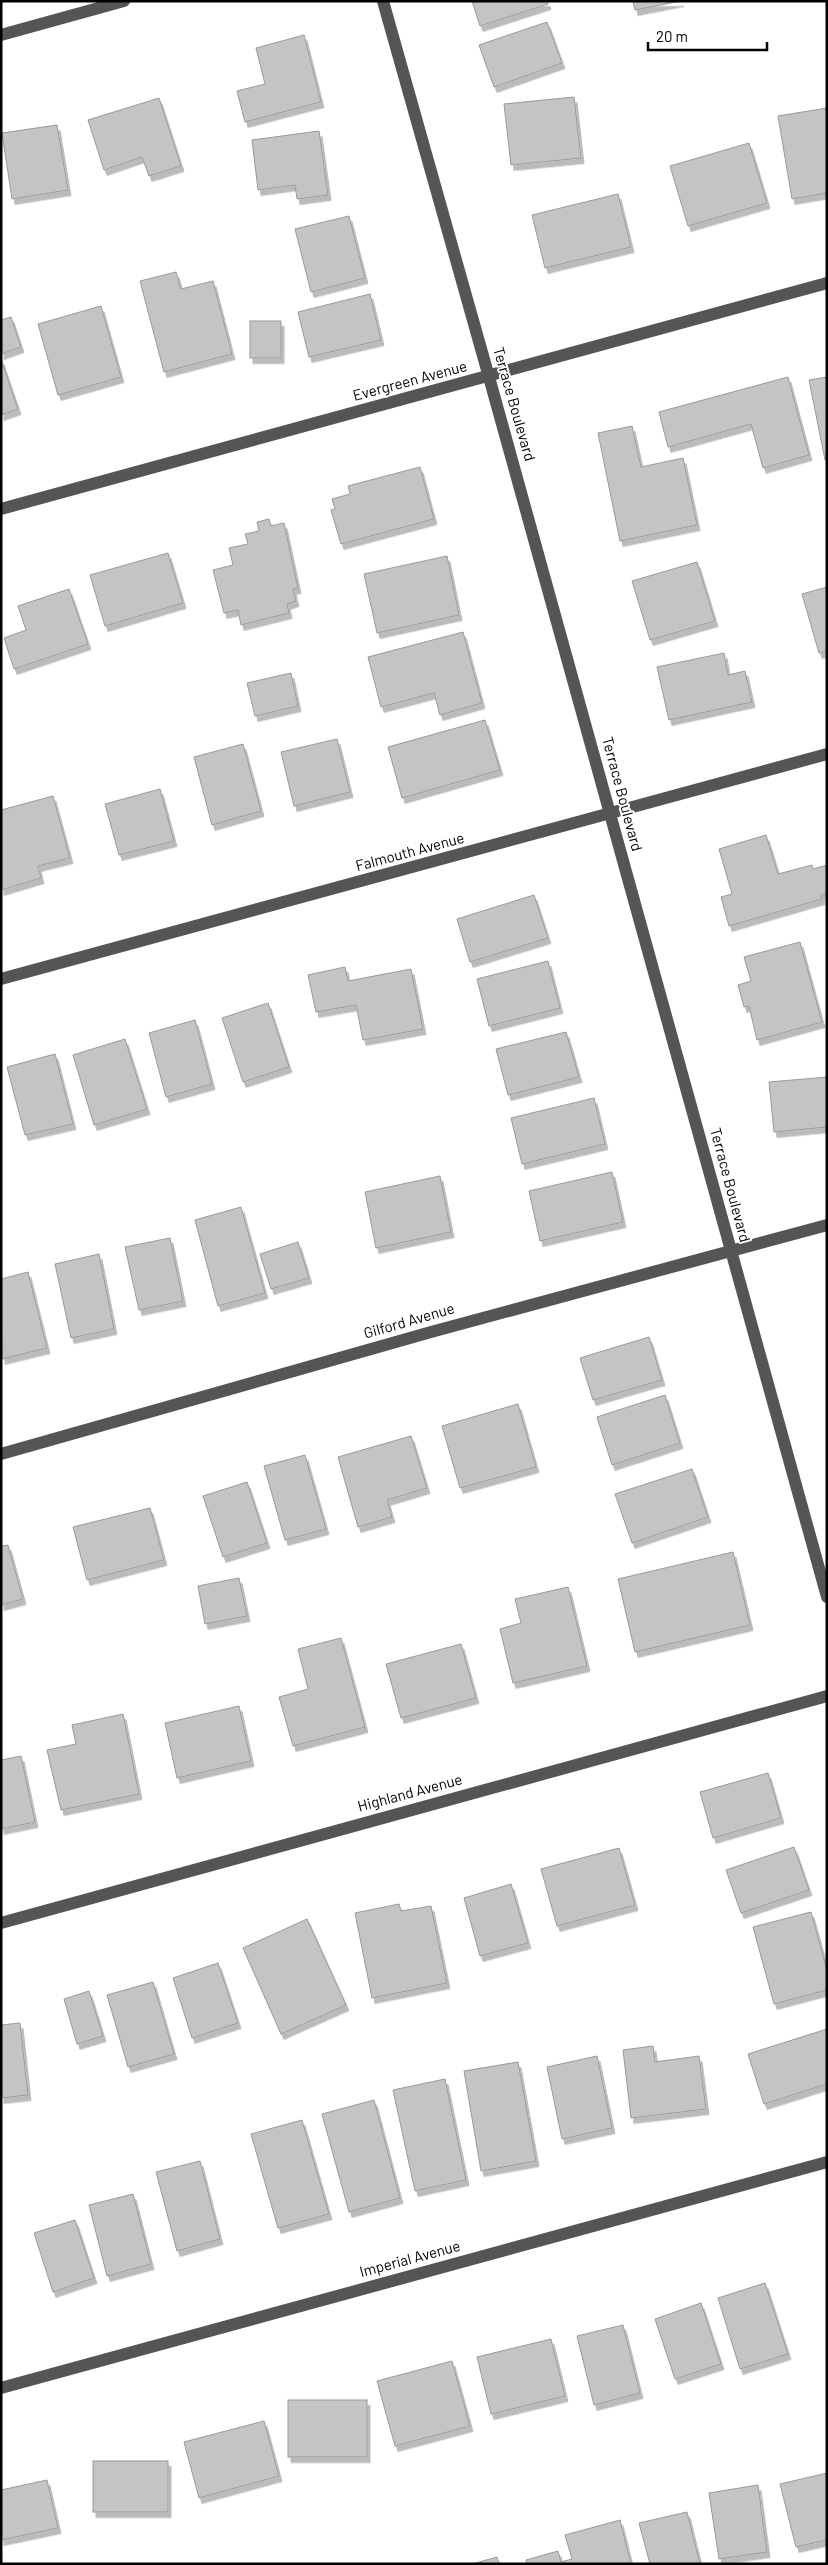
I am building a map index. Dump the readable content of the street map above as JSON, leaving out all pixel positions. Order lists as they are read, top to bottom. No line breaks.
{"streets":{"street":["Evergreen Avenue","Terrace Boulevard","Falmouth Avenue","Gilford Avenue","Highland Avenue","Imperial Avenue"]},"crossings":[["Evergreen Avenue","Terrace Boulevard"],["Terrace Boulevard","Falmouth Avenue"],["Terrace Boulevard","Gilford Avenue"]],"scale_bar":"20 m"}
